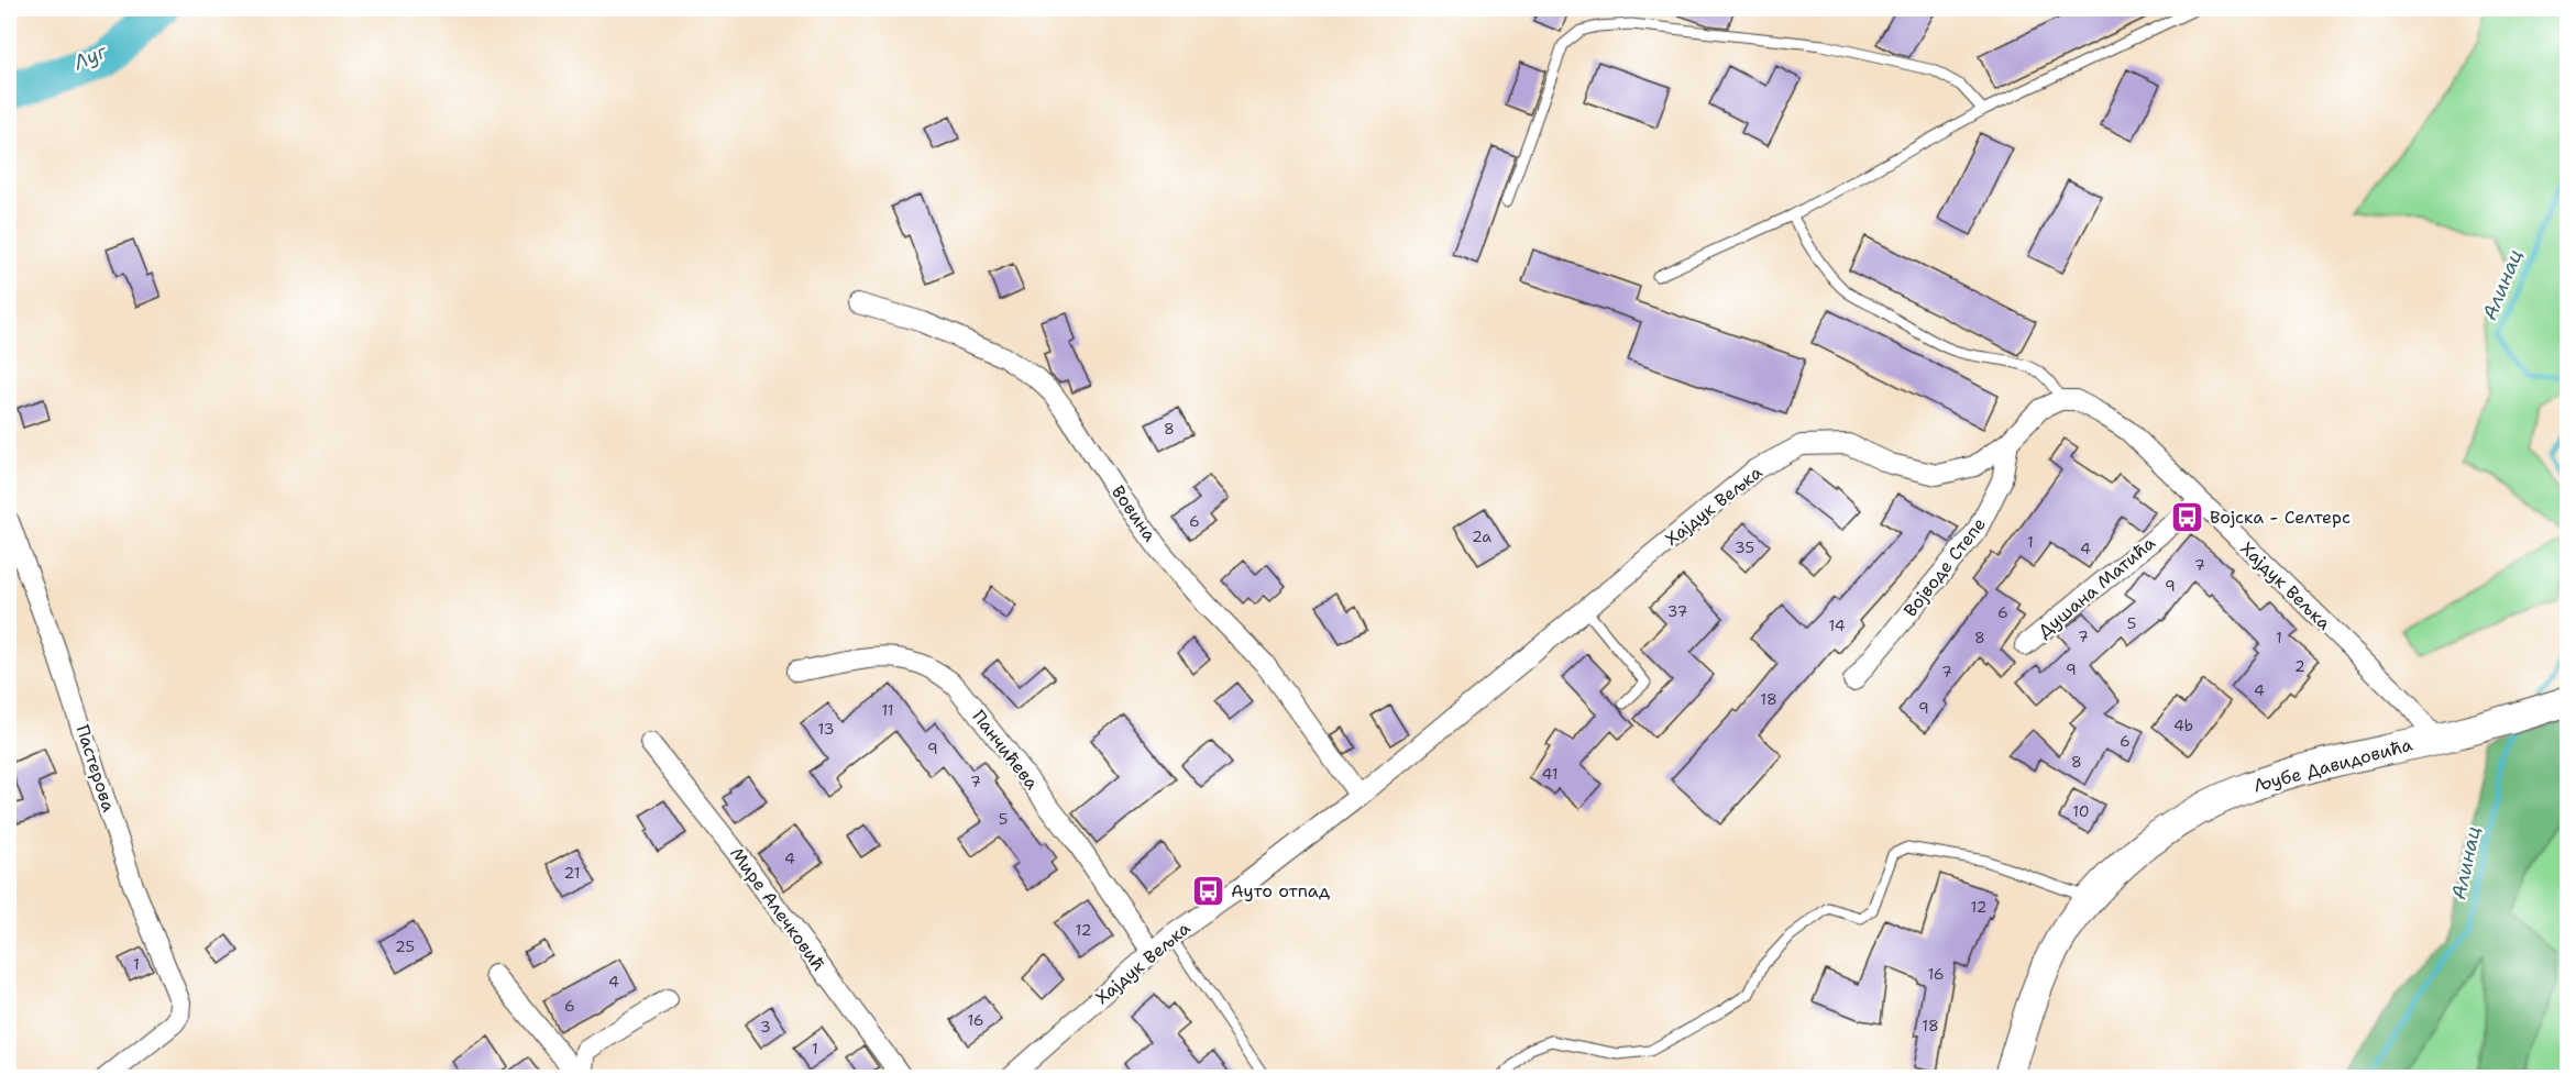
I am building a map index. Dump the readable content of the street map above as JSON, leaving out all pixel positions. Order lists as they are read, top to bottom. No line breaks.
{"streets":{"main road":["Љубе Давидовића"],"street":["Хајдук Вељка","Вовина","Војводе Степе","Душана Матића","Панчићева","Пастерова","Мире Алечковић"]},"crossings":[["Хајдук Вељка","Вовина"],["Хајдук Вељка","Војводе Степе"],["Хајдук Вељка","Душана Матића"],["Хајдук Вељка","Панчићева"],["Хајдук Вељка","Љубе Давидовића"]],"water":["Луг","Алинац"],"places":{"bus stop":["Војска - Селтерс","Ауто отпад"]},"house_numbers":["8","6","2a","1","35","4","7","9","37","6","5","14","7","8","1","2","9","7","4","18","9","11","4b","13","6","9","8","41","7","10","5","4","21","12","12","25","1","16","4","6","16","18","3","1"]}
